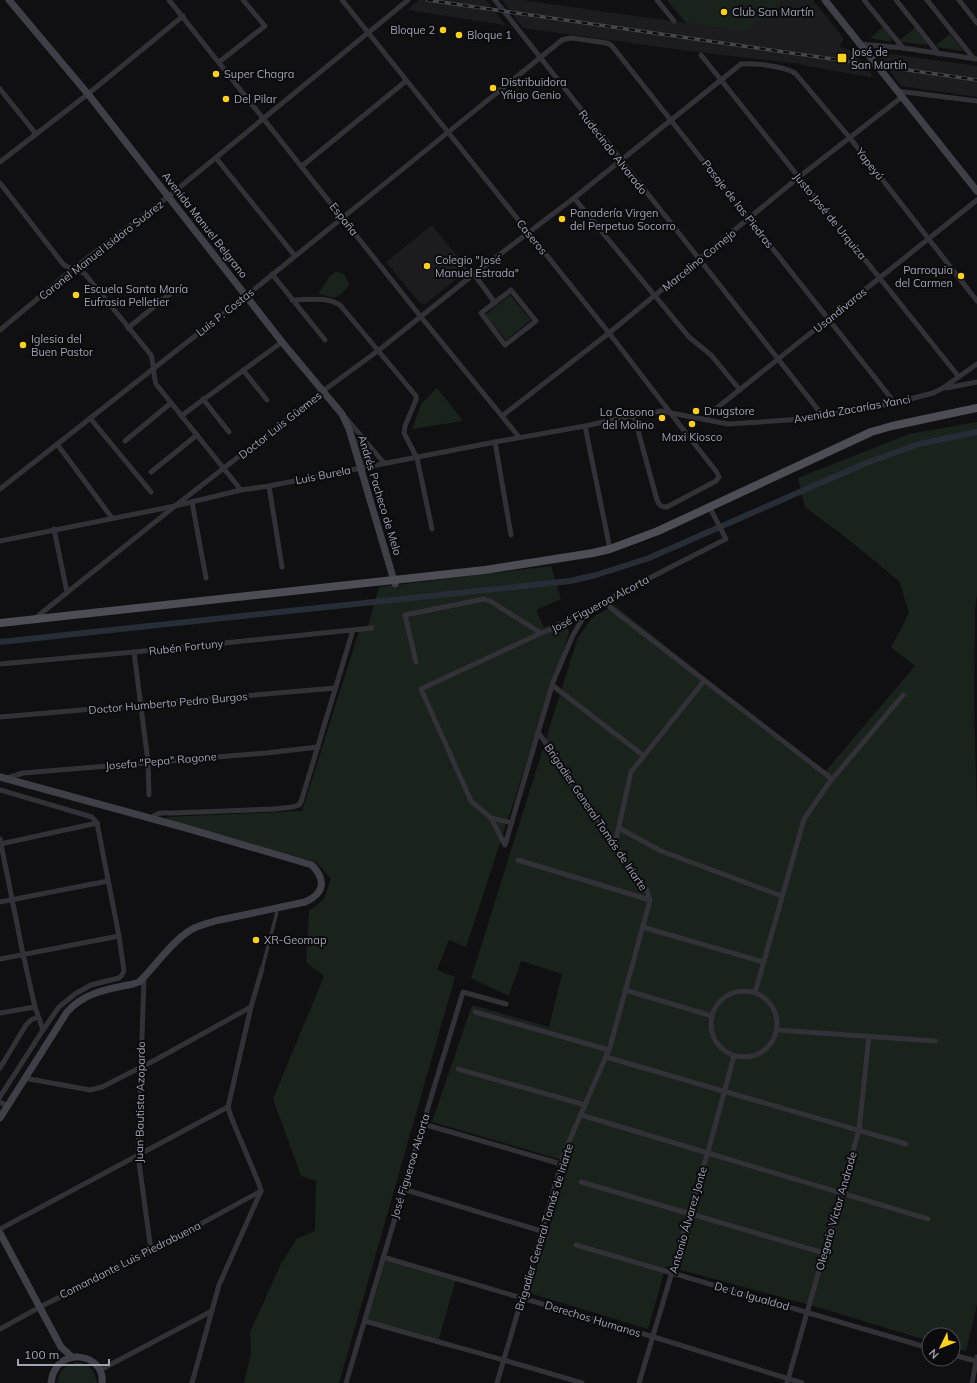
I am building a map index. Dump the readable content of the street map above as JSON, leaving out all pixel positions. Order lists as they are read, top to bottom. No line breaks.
{"streets":{"main road":["Avenida Manuel Belgrano","Andrés Pacheco de Melo"],"street":["Rudecindo Alvarado","Yapeyú","Pasaje de las Piedras","Justo José de Urquiza","España","Caseros","Coronel Manuel Isidoro Suárez","Marcelino Cornejo","Usandivaras","Luis P. Costas","Avenida Zacarías Yanci","Doctor Luis Güemes","Luis Burela","José Figueroa Alcorta","Rubén Fortuny","Doctor Humberto Pedro Burgos","Josefa \"Pepa\" Ragone","Brigadier General Tomás de Iriarte","Juan Bautista Azopardo","Olegario Víctor Andrade","Antonio Álvarez Jonte","Comandante Luis Piedrabuena","De La Igualdad","Derechos Humanos"]},"crossings":[["Rudecindo Alvarado","Marcelino Cornejo"],["Rudecindo Alvarado","Usandivaras"],["Rudecindo Alvarado","Luis P. Costas"],["Rudecindo Alvarado","Avenida Zacarías Yanci"],["Rudecindo Alvarado","Doctor Luis Güemes"],["Yapeyú","Marcelino Cornejo"],["Yapeyú","Usandivaras"],["Yapeyú","Doctor Luis Güemes"],["Pasaje de las Piedras","Marcelino Cornejo"],["Pasaje de las Piedras","Usandivaras"],["Pasaje de las Piedras","Luis P. Costas"],["Pasaje de las Piedras","Avenida Zacarías Yanci"],["Pasaje de las Piedras","Doctor Luis Güemes"],["Justo José de Urquiza","Marcelino Cornejo"],["Justo José de Urquiza","Usandivaras"],["Justo José de Urquiza","Avenida Zacarías Yanci"],["Justo José de Urquiza","Doctor Luis Güemes"],["España","Coronel Manuel Isidoro Suárez"],["España","Marcelino Cornejo"],["España","Luis P. Costas"],["España","Doctor Luis Güemes"],["España","Luis Burela"],["Avenida Manuel Belgrano","Coronel Manuel Isidoro Suárez"],["Avenida Manuel Belgrano","Luis P. Costas"],["Avenida Manuel Belgrano","Doctor Luis Güemes"],["Avenida Manuel Belgrano","Luis Burela"],["Avenida Manuel Belgrano","Andrés Pacheco de Melo"],["Caseros","Coronel Manuel Isidoro Suárez"],["Caseros","Marcelino Cornejo"],["Caseros","Luis P. Costas"],["Caseros","Avenida Zacarías Yanci"],["Caseros","Doctor Luis Güemes"],["Caseros","Luis Burela"],["Usandivaras","Avenida Zacarías Yanci"],["Avenida Zacarías Yanci","Luis Burela"],["Doctor Luis Güemes","Luis Burela"],["Luis Burela","Andrés Pacheco de Melo"],["José Figueroa Alcorta","Derechos Humanos"],["Brigadier General Tomás de Iriarte","Derechos Humanos"],["Juan Bautista Azopardo","Comandante Luis Piedrabuena"],["Olegario Víctor Andrade","De La Igualdad"],["Olegario Víctor Andrade","Derechos Humanos"],["Antonio Álvarez Jonte","De La Igualdad"],["Antonio Álvarez Jonte","Derechos Humanos"]],"places":{"other":["Club San Martín","Bloque 2","Bloque 1","Super Chagra","Distribuidora Yñigo Genio","Del Pilar","Panadería Virgen del Perpetuo Socorro","Colegio \"José Manuel Estrada\"","Parroquia del Carmen","Escuela Santa María Eufrasia Pelletier","Iglesia del Buen Pastor","Drugstore","La Casona del Molino","Maxi Kiosco","XR-Geomap"],"transit":["José de San Martín"]},"scale_bar":"100 m","north":"bottom left"}
